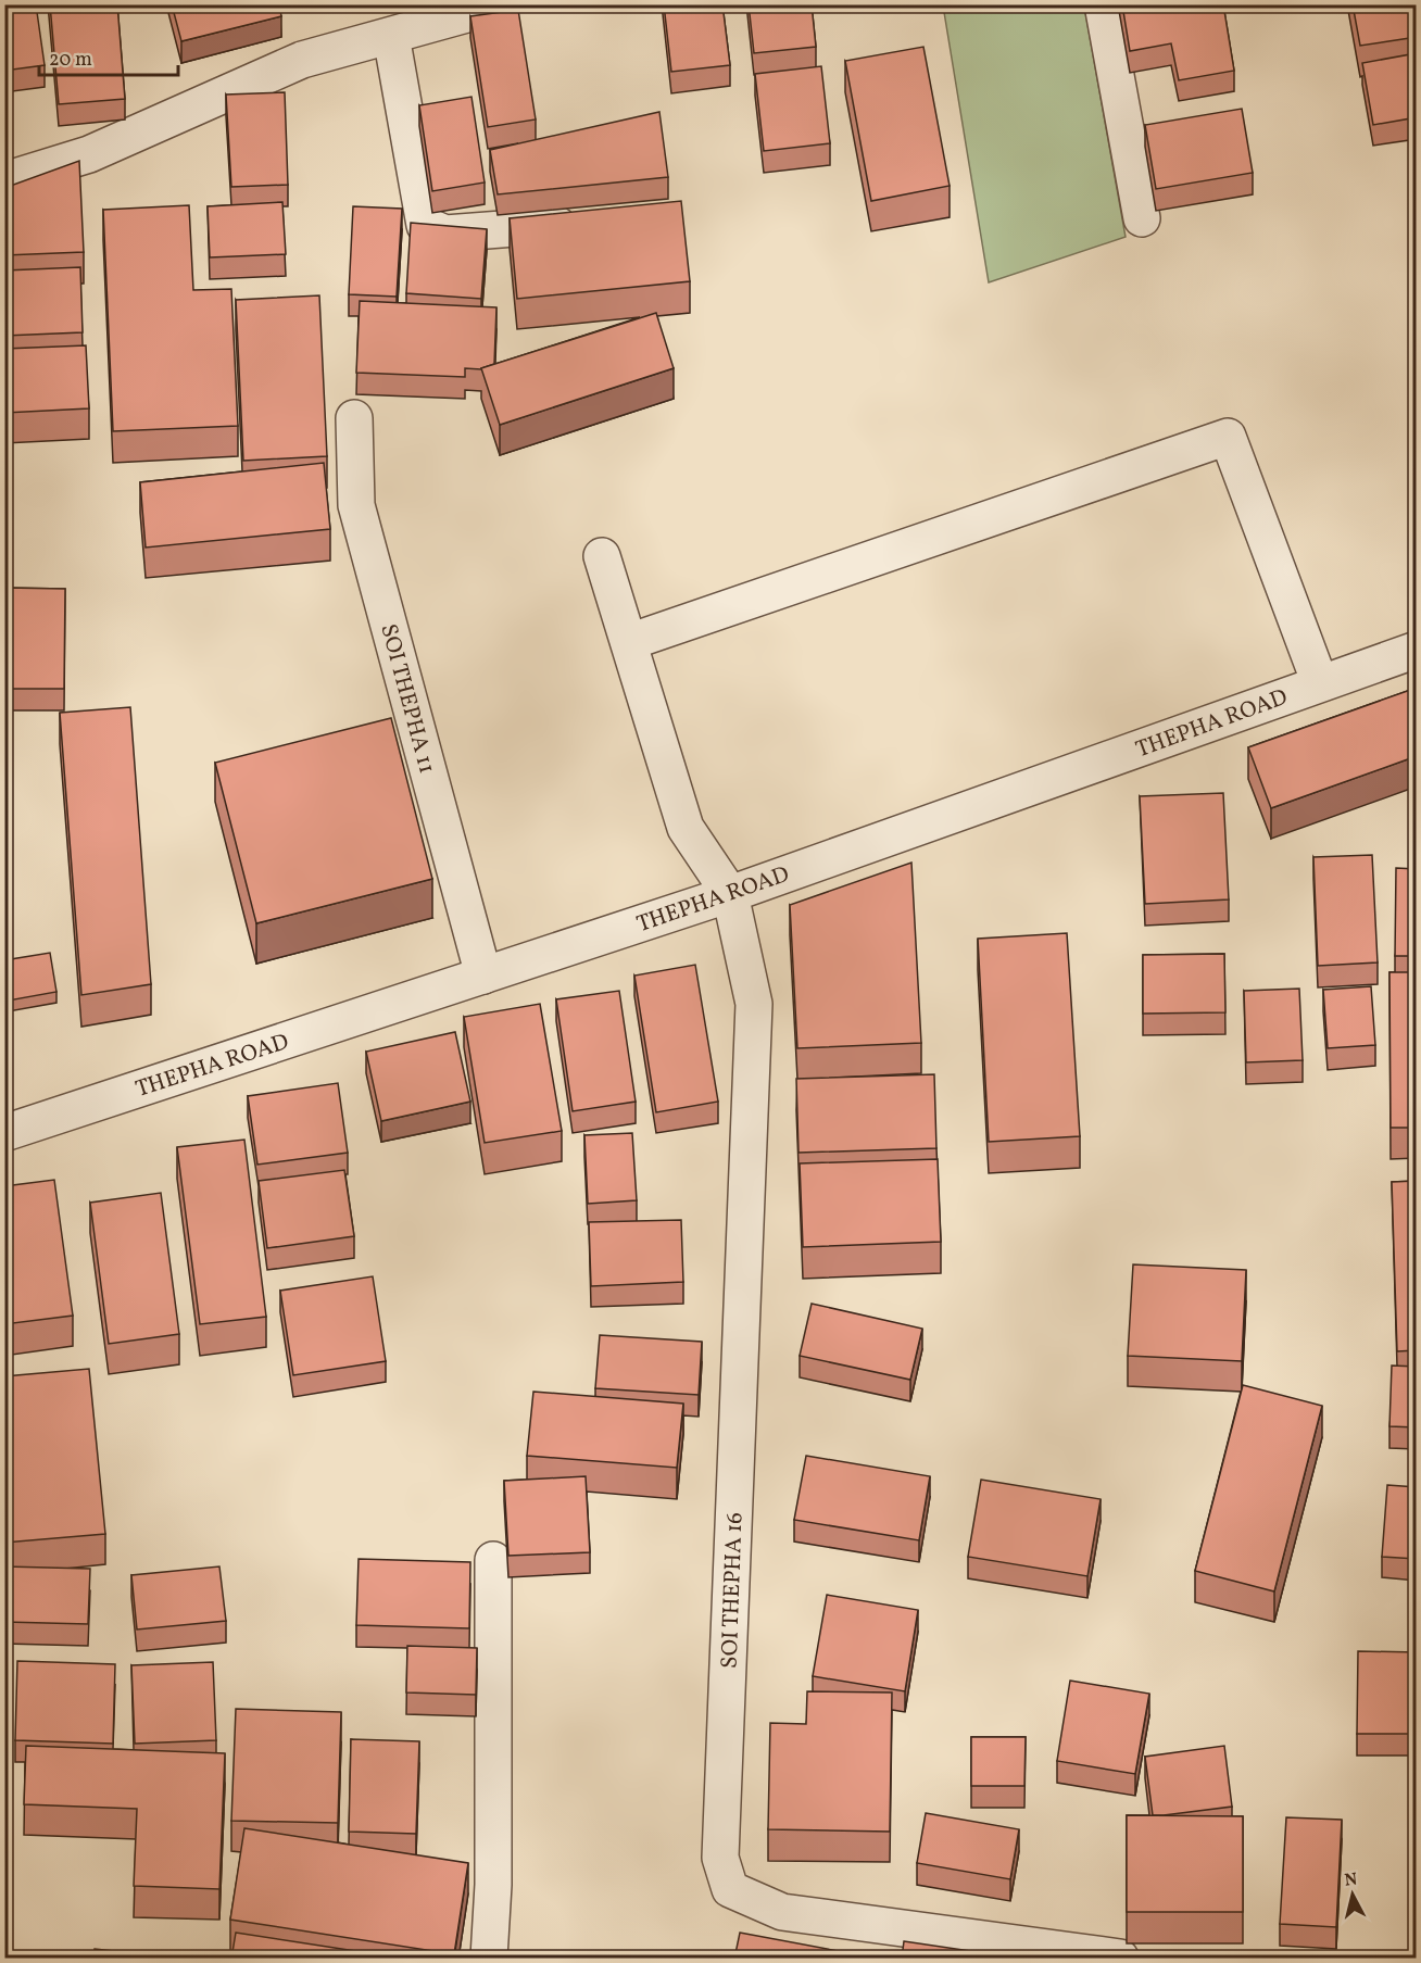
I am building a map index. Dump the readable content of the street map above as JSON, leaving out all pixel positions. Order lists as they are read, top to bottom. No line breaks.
{"streets":{"street":["SOI THEPHA 11","THEPHA ROAD","SOI THEPHA 16"]},"crossings":[["SOI THEPHA 11","THEPHA ROAD"],["THEPHA ROAD","SOI THEPHA 16"]],"scale_bar":"20 m","north":"top"}
